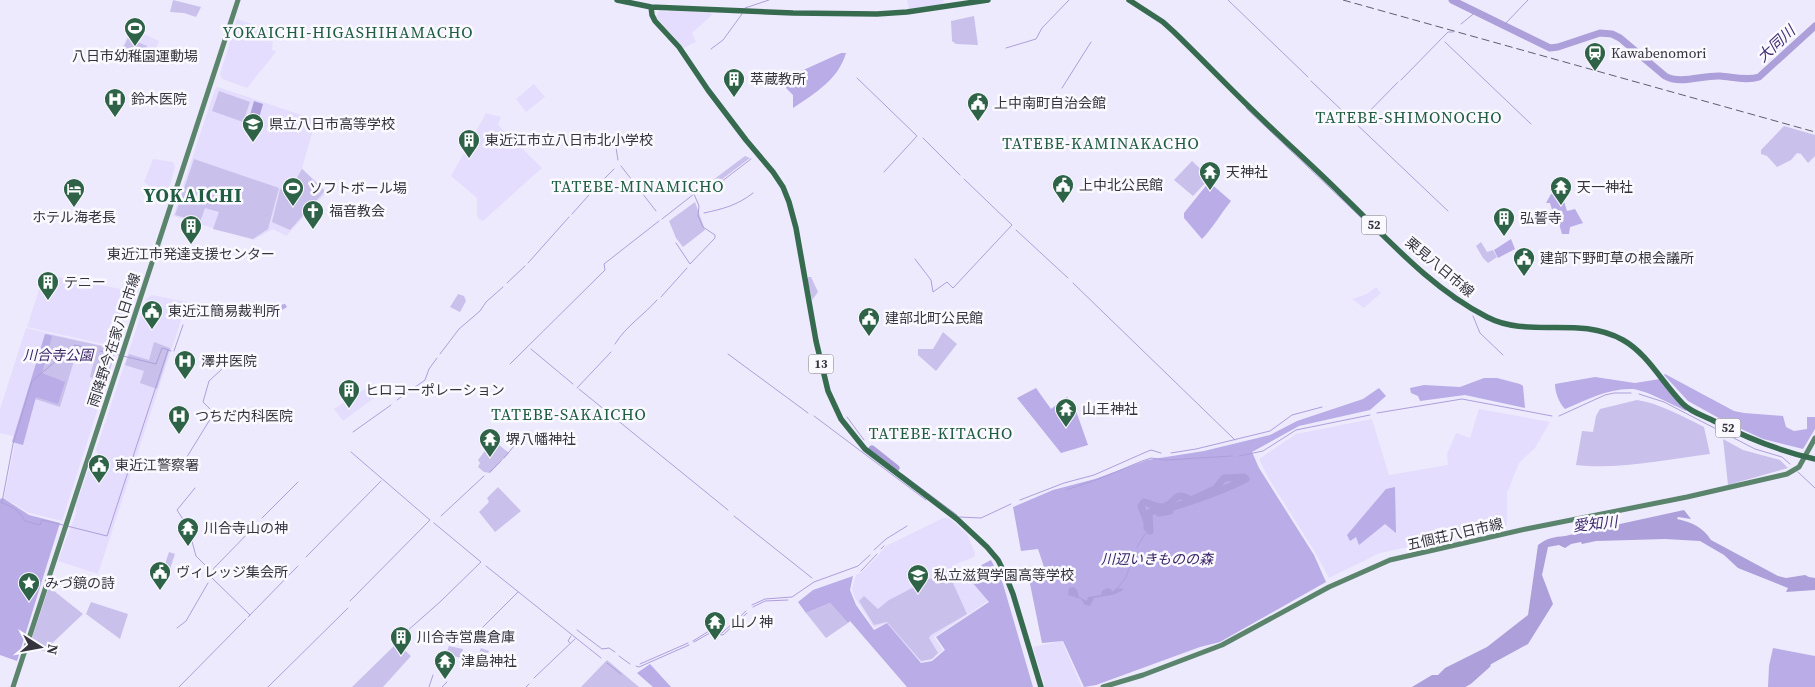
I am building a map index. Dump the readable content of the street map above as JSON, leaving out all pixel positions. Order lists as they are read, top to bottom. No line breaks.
{"streets":{"main road":["52","栗見八日市線","雨降野今在家八日市線","13","五個荘八日市線"]},"crossings":[["栗見八日市線","五個荘八日市線"]],"districts":["YOKAICHI-HIGASHIHAMACHO","TATEBE-SHIMONOCHO","TATEBE-KAMINAKACHO","TATEBE-MINAMICHO","YOKAICHI","TATEBE-SAKAICHO","TATEBE-KITACHO"],"water":["大同川","愛知川"],"parks":["川合寺公園","川辺いきものの森"],"places":{"sports":["八日市幼稚園運動場","ソフトボール場"],"station":["Kawabenomori"],"building":["萃蔵教所","東近江市立八日市北小学校","弘誓寺","東近江市発達支援センター","テニー","ヒロコーポレーション","川合寺営農倉庫"],"hospital":["鈴木医院","澤井医院","つちだ内科医院"],"public building":["上中南町自治会館","上中北公民館","建部下野町草の根会議所","東近江簡易裁判所","建部北町公民館","東近江警察署","ヴィレッジ集会所"],"school or university":["県立八日市高等学校","私立滋賀学園高等学校"],"temple":["天神社","天一神社","山王神社","堺八幡神社","川合寺山の神","山ノ神","津島神社"],"hotel":["ホテル海老長"],"church":["福音教会"],"place":["みづ鏡の詩"]},"north":"right"}
